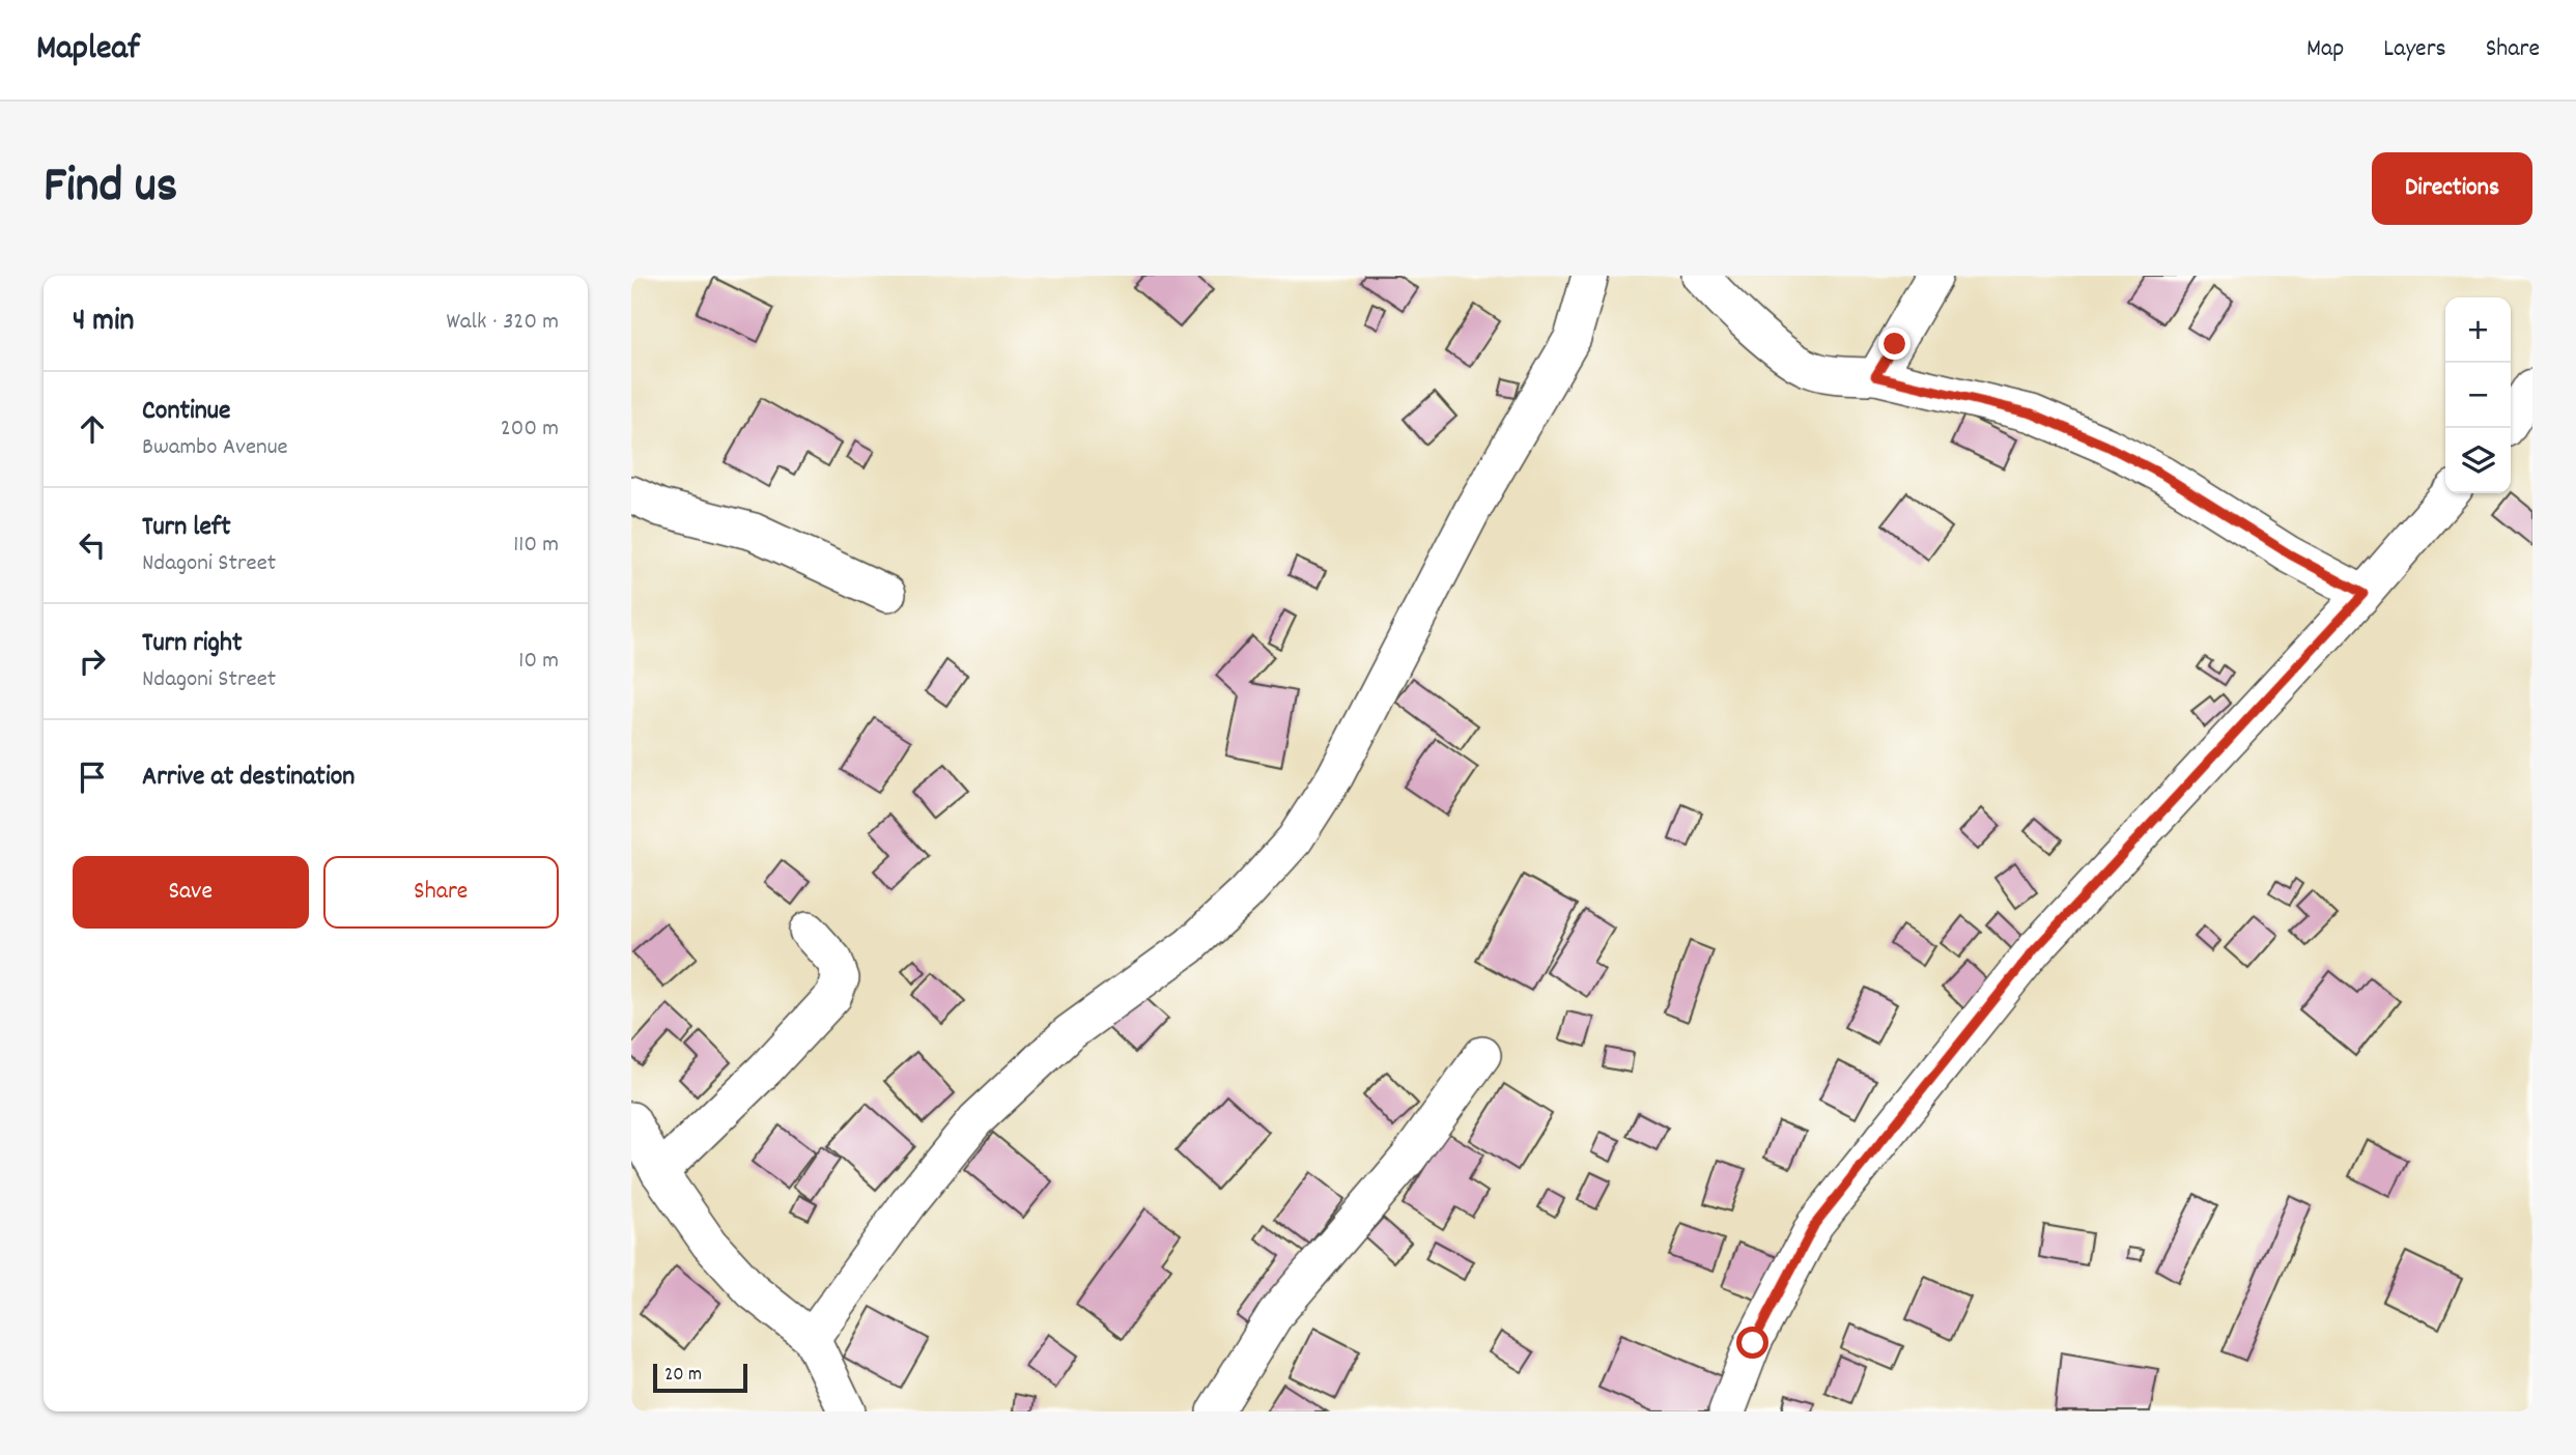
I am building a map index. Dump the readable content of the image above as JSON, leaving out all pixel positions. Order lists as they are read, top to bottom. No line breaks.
{"scale_bar":"20 m","page":{"header":"Mapleaf","nav":["Map","Layers","Share"],"title":"Find us","buttons":["Directions",["Save","Share"]],"heading":["4 min","Walk · 320 m"],"map_buttons":["+","−"],"list":[["Continue","Bwambo Avenue","200 m"],["Turn left","Ndagoni Street","110 m"],["Turn right","Ndagoni Street","10 m"],"Arrive at destination"],"scale":"20 m"}}
